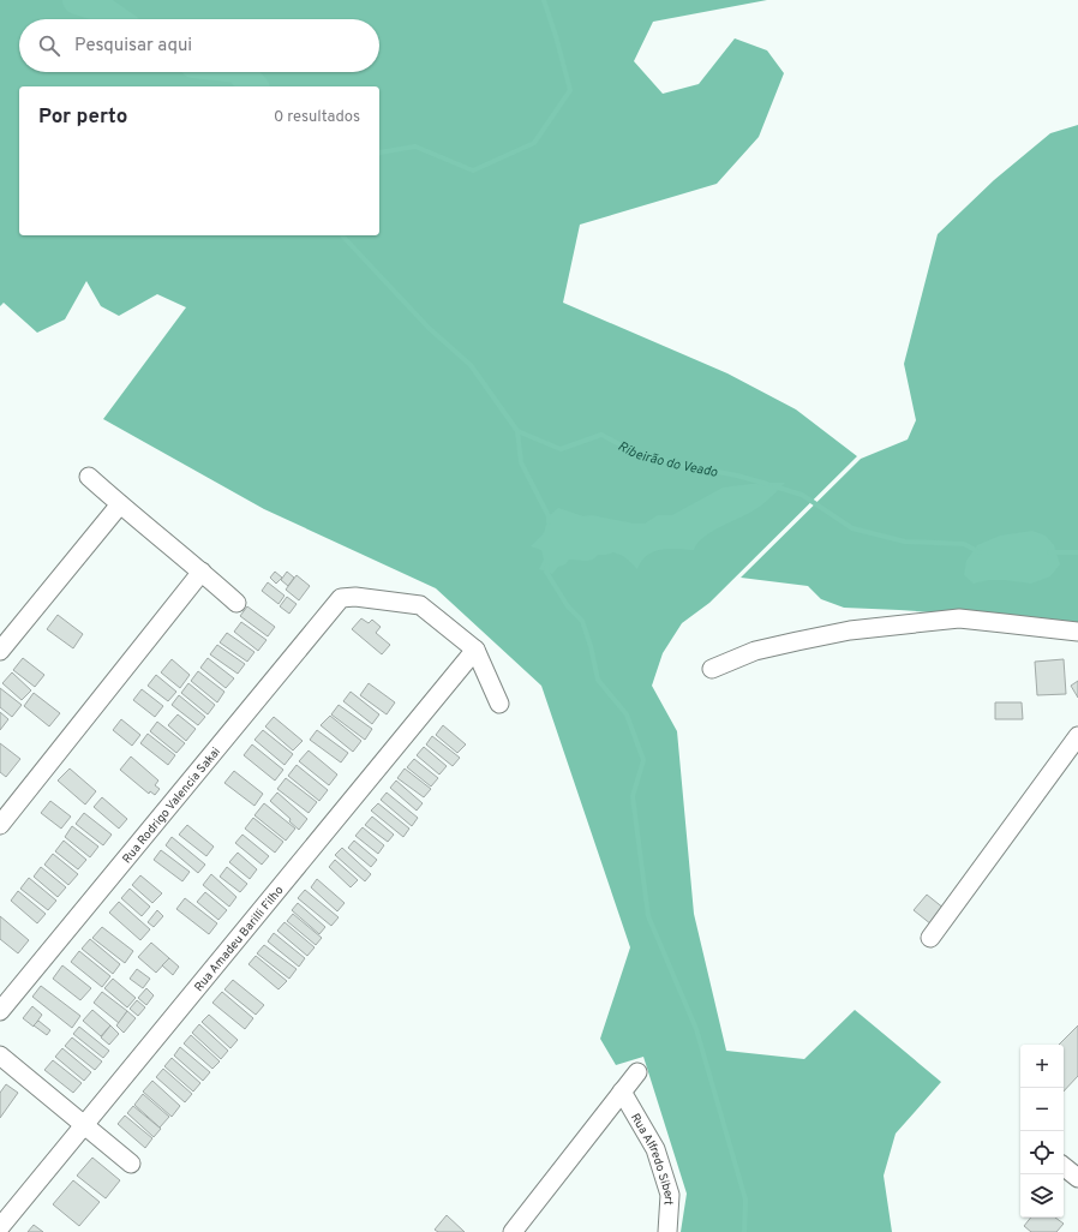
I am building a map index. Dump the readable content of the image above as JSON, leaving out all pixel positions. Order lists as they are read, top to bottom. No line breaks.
{"streets":{"street":["Rua Rodrigo Valencia Sakai","Rua Amadeu Barilli Filho","Rua Alfredo Sibert"]},"crossings":[["Rua Rodrigo Valencia Sakai","Rua Amadeu Barilli Filho"]],"water":["Ribeirão do Veado"],"page":{"search":"Pesquisar aqui","heading":["Por perto","0 resultados"],"map_buttons":["+","−"]}}
